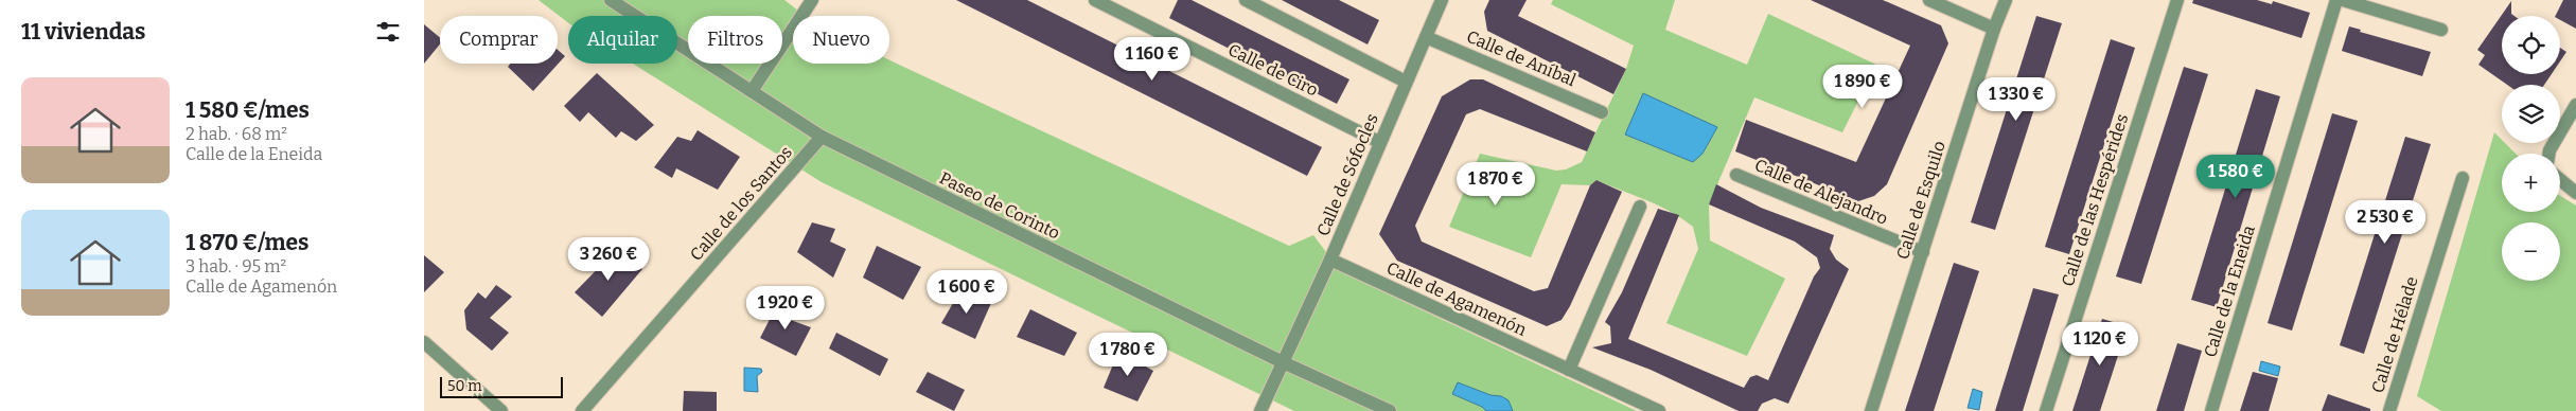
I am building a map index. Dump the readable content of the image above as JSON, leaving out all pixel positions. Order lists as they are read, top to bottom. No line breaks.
{"streets":{"street":["Calle de Aníbal","Calle de Ciro","Calle de Sófocles","Calle de Alejandro","Calle de Esquilo","Calle de las Hespérides","Calle de los Santos","Paseo de Corinto","Calle de la Eneida","Calle de Agamenón","Calle de Hélade"]},"crossings":[["Calle de Aníbal","Calle de Sófocles"],["Calle de Ciro","Calle de Sófocles"],["Calle de Sófocles","Paseo de Corinto"],["Calle de Sófocles","Calle de Agamenón"],["Calle de Alejandro","Calle de Esquilo"],["Calle de los Santos","Paseo de Corinto"]],"scale_bar":"50 m","page":{"heading":"11 viviendas","map_buttons":["+","−"],"chip":["Comprar","Alquilar","Filtros","Nuevo"],"price":["1 160 €","1 890 €","1 330 €","1 580 €","1 870 €","2 530 €","3 260 €","1 600 €","1 920 €","1 120 €","1 780 €"],"list":[{"name":"1 580 €/mes","note":"2 hab. · 68 m² · Calle de la Eneida"},{"name":"1 870 €/mes","note":"3 hab. · 95 m² · Calle de Agamenón"}],"scale":"50 m"}}
